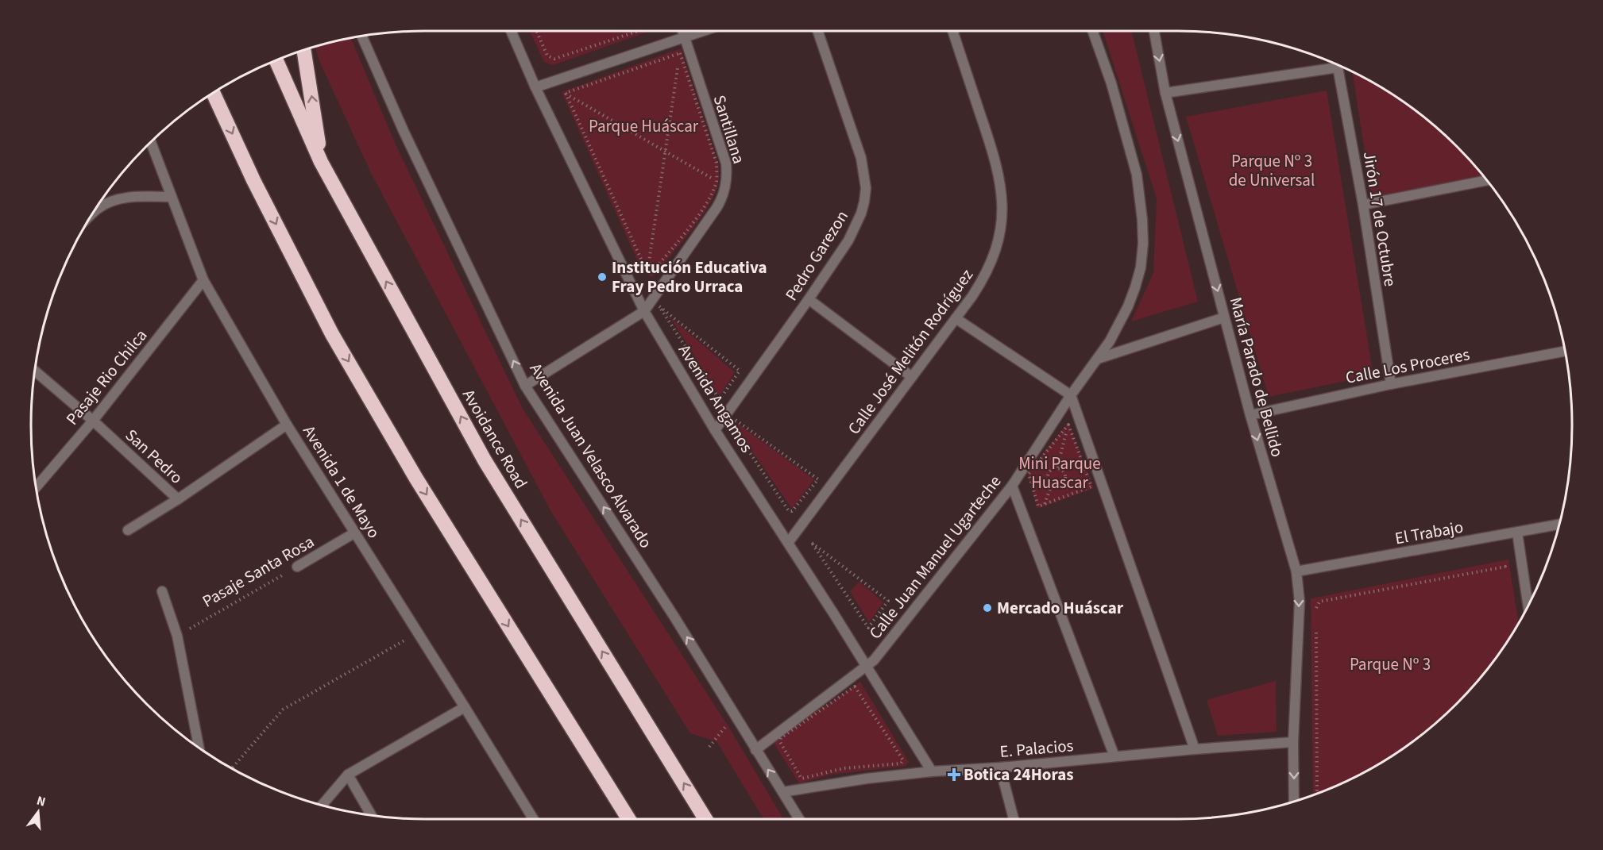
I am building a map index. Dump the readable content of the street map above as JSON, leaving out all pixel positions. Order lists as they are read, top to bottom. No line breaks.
{"streets":{"highway":["Avoidance Road"],"street":["Santillana","Jirón 17 de Octubre","Pedro Garezon","Calle José Melitón Rodríguez","Calle Los Proceres","Pasaje Rio Chilca","María Parado de Bellido","Avenida Angamos","Avenida Juan Velasco Alvarado","San Pedro","Avenida 1 de Mayo","El Trabajo","Calle Juan Manuel Ugarteche","Pasaje Santa Rosa","E. Palacios"]},"crossings":[["Santillana","Avenida Angamos"],["Santillana","Avenida Juan Velasco Alvarado"],["Jirón 17 de Octubre","Calle Los Proceres"],["Pedro Garezon","Avenida Angamos"],["Calle José Melitón Rodríguez","Avenida Angamos"],["Calle Los Proceres","María Parado de Bellido"],["Pasaje Rio Chilca","San Pedro"],["Pasaje Rio Chilca","Avenida 1 de Mayo"],["María Parado de Bellido","El Trabajo"],["María Parado de Bellido","E. Palacios"],["Avenida Angamos","Calle Juan Manuel Ugarteche"],["Avenida Angamos","E. Palacios"],["Avenida Juan Velasco Alvarado","Calle Juan Manuel Ugarteche"],["Avenida Juan Velasco Alvarado","E. Palacios"],["San Pedro","Avenida 1 de Mayo"],["Avenida 1 de Mayo","Pasaje Santa Rosa"]],"one_way":["María Parado de Bellido","Avenida Juan Velasco Alvarado"],"parks":["Parque Huáscar","Parque Nº 3 de Universal","Mini Parque Huascar","Parque Nº 3"],"places":{"other":["Institución Educativa Fray Pedro Urraca","Mercado Huáscar"],"health":["Botica 24Horas"]},"north":"top"}
